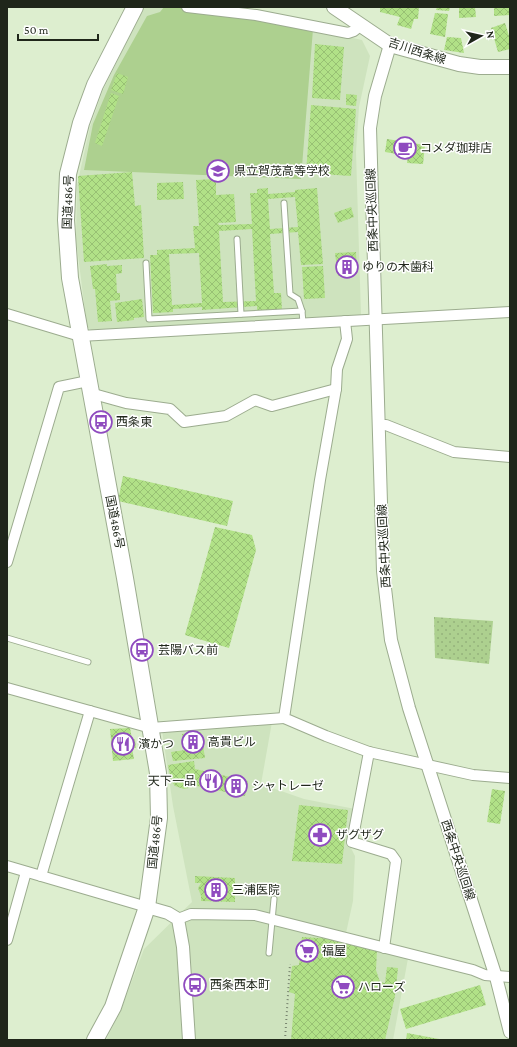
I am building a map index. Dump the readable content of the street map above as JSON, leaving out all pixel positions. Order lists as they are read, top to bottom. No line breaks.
{"streets":{"highway":["国道486号"],"main road":["吉川西条線"],"street":["西条中央巡回線"]},"crossings":[["吉川西条線","西条中央巡回線"]],"places":{"cafe":["コメダ珈琲店"],"school or university":["県立賀茂高等学校"],"building":["ゆりの木歯科","高貴ビル","シャトレーゼ","三浦医院"],"bus stop":["西条東","芸陽バス前","西条西本町"],"restaurant":["濱かつ","天下一品"],"pharmacy":["ザグザグ"],"supermarket":["福屋","ハローズ"]},"scale_bar":"50 m","north":"right"}
